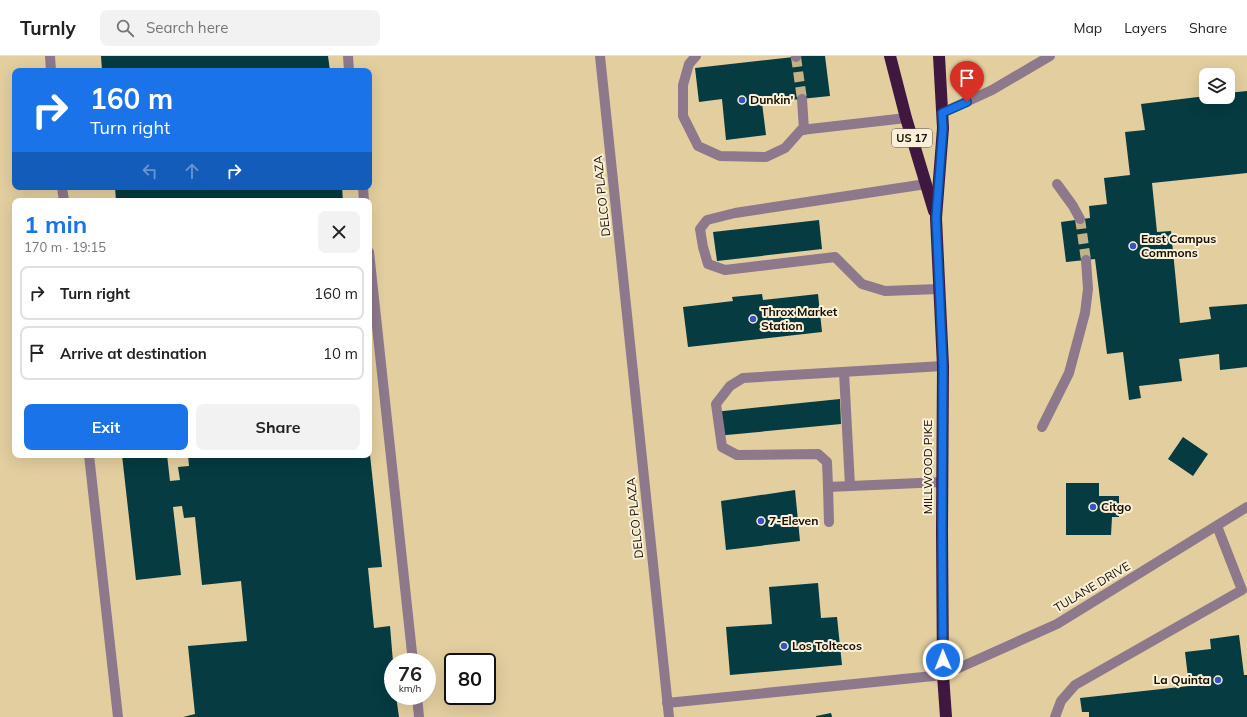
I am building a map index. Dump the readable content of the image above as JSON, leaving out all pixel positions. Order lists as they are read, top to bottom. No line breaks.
{"streets":{"highway":["US 17","MILLWOOD PIKE"],"street":["DELCO PLAZA","TULANE DRIVE"]},"crossings":[["MILLWOOD PIKE","TULANE DRIVE"]],"places":["Dunkin'","East Campus Commons","Throx Market Station","Citgo","7-Eleven","Los Toltecos","La Quinta"],"page":{"header":"Turnly","search":"Search here","nav":["Map","Layers","Share"],"turn":["160 m","Turn right"],"heading":["1 min","170 m · 19:15"],"list":[{"name":"Turn right","value":"160 m"},{"name":"Arrive at destination","value":"10 m"}],"buttons":["Exit","Share"],"speed":"76 km/h","limit":"80"}}
